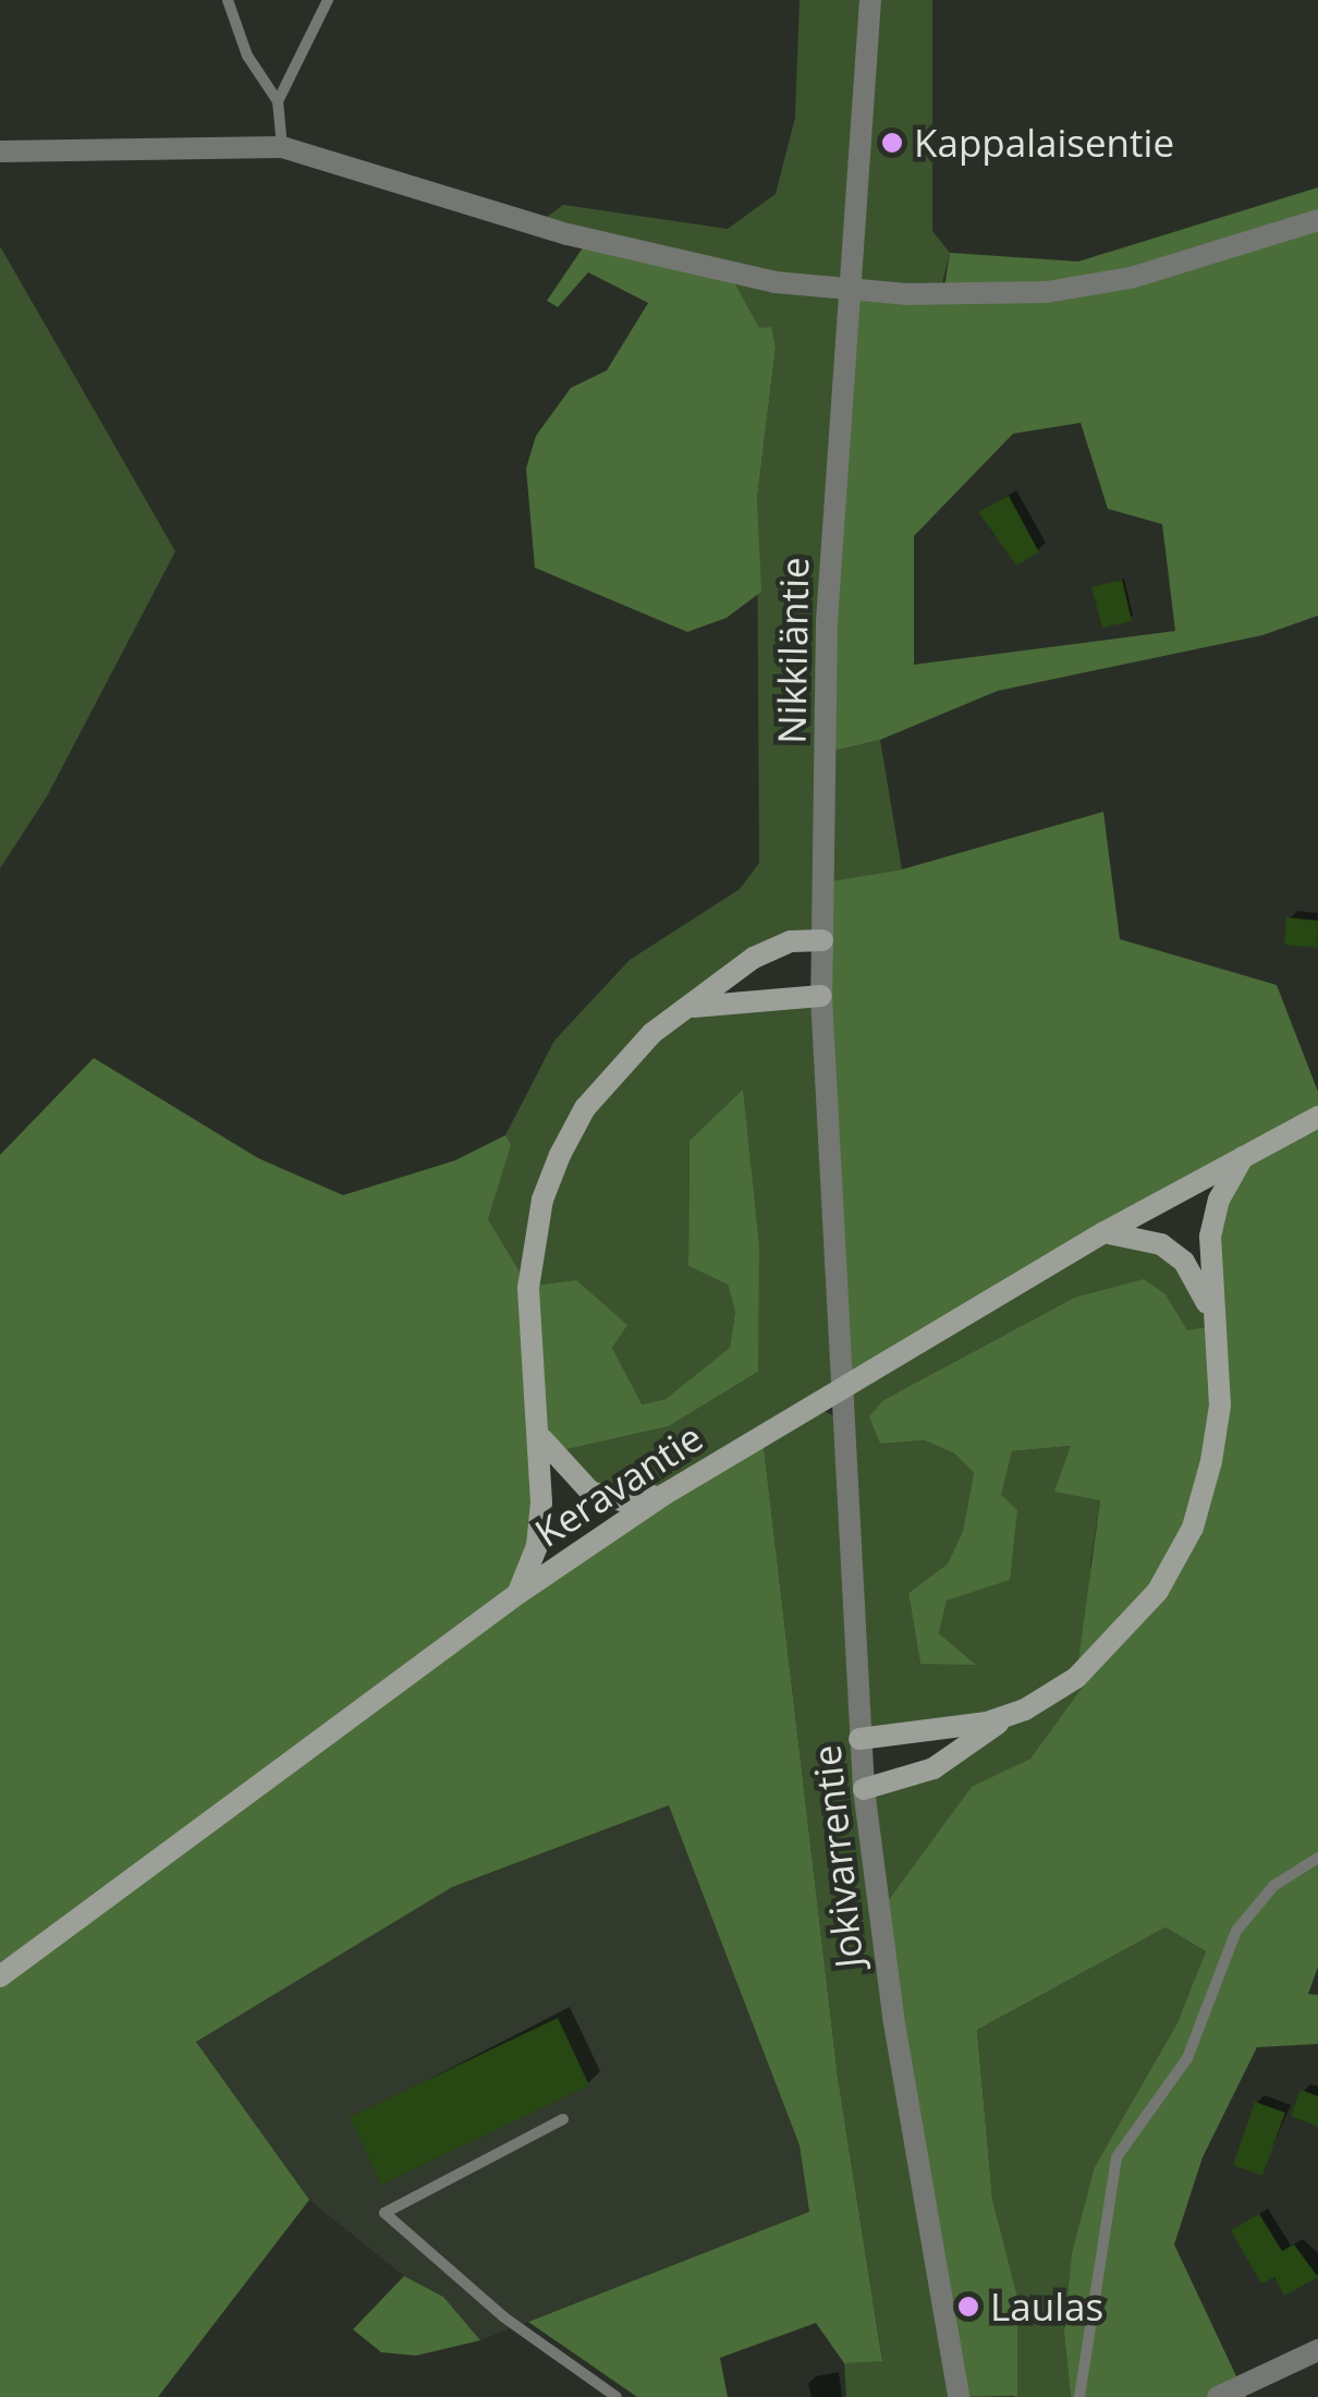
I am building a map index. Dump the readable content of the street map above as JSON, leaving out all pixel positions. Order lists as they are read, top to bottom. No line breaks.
{"streets":{"main road":["Keravantie"],"street":["Nikkiläntie","Jokivarrentie"]},"crossings":[["Nikkiläntie","Jokivarrentie"]],"places":["Kappalaisentie","Laulas"]}
